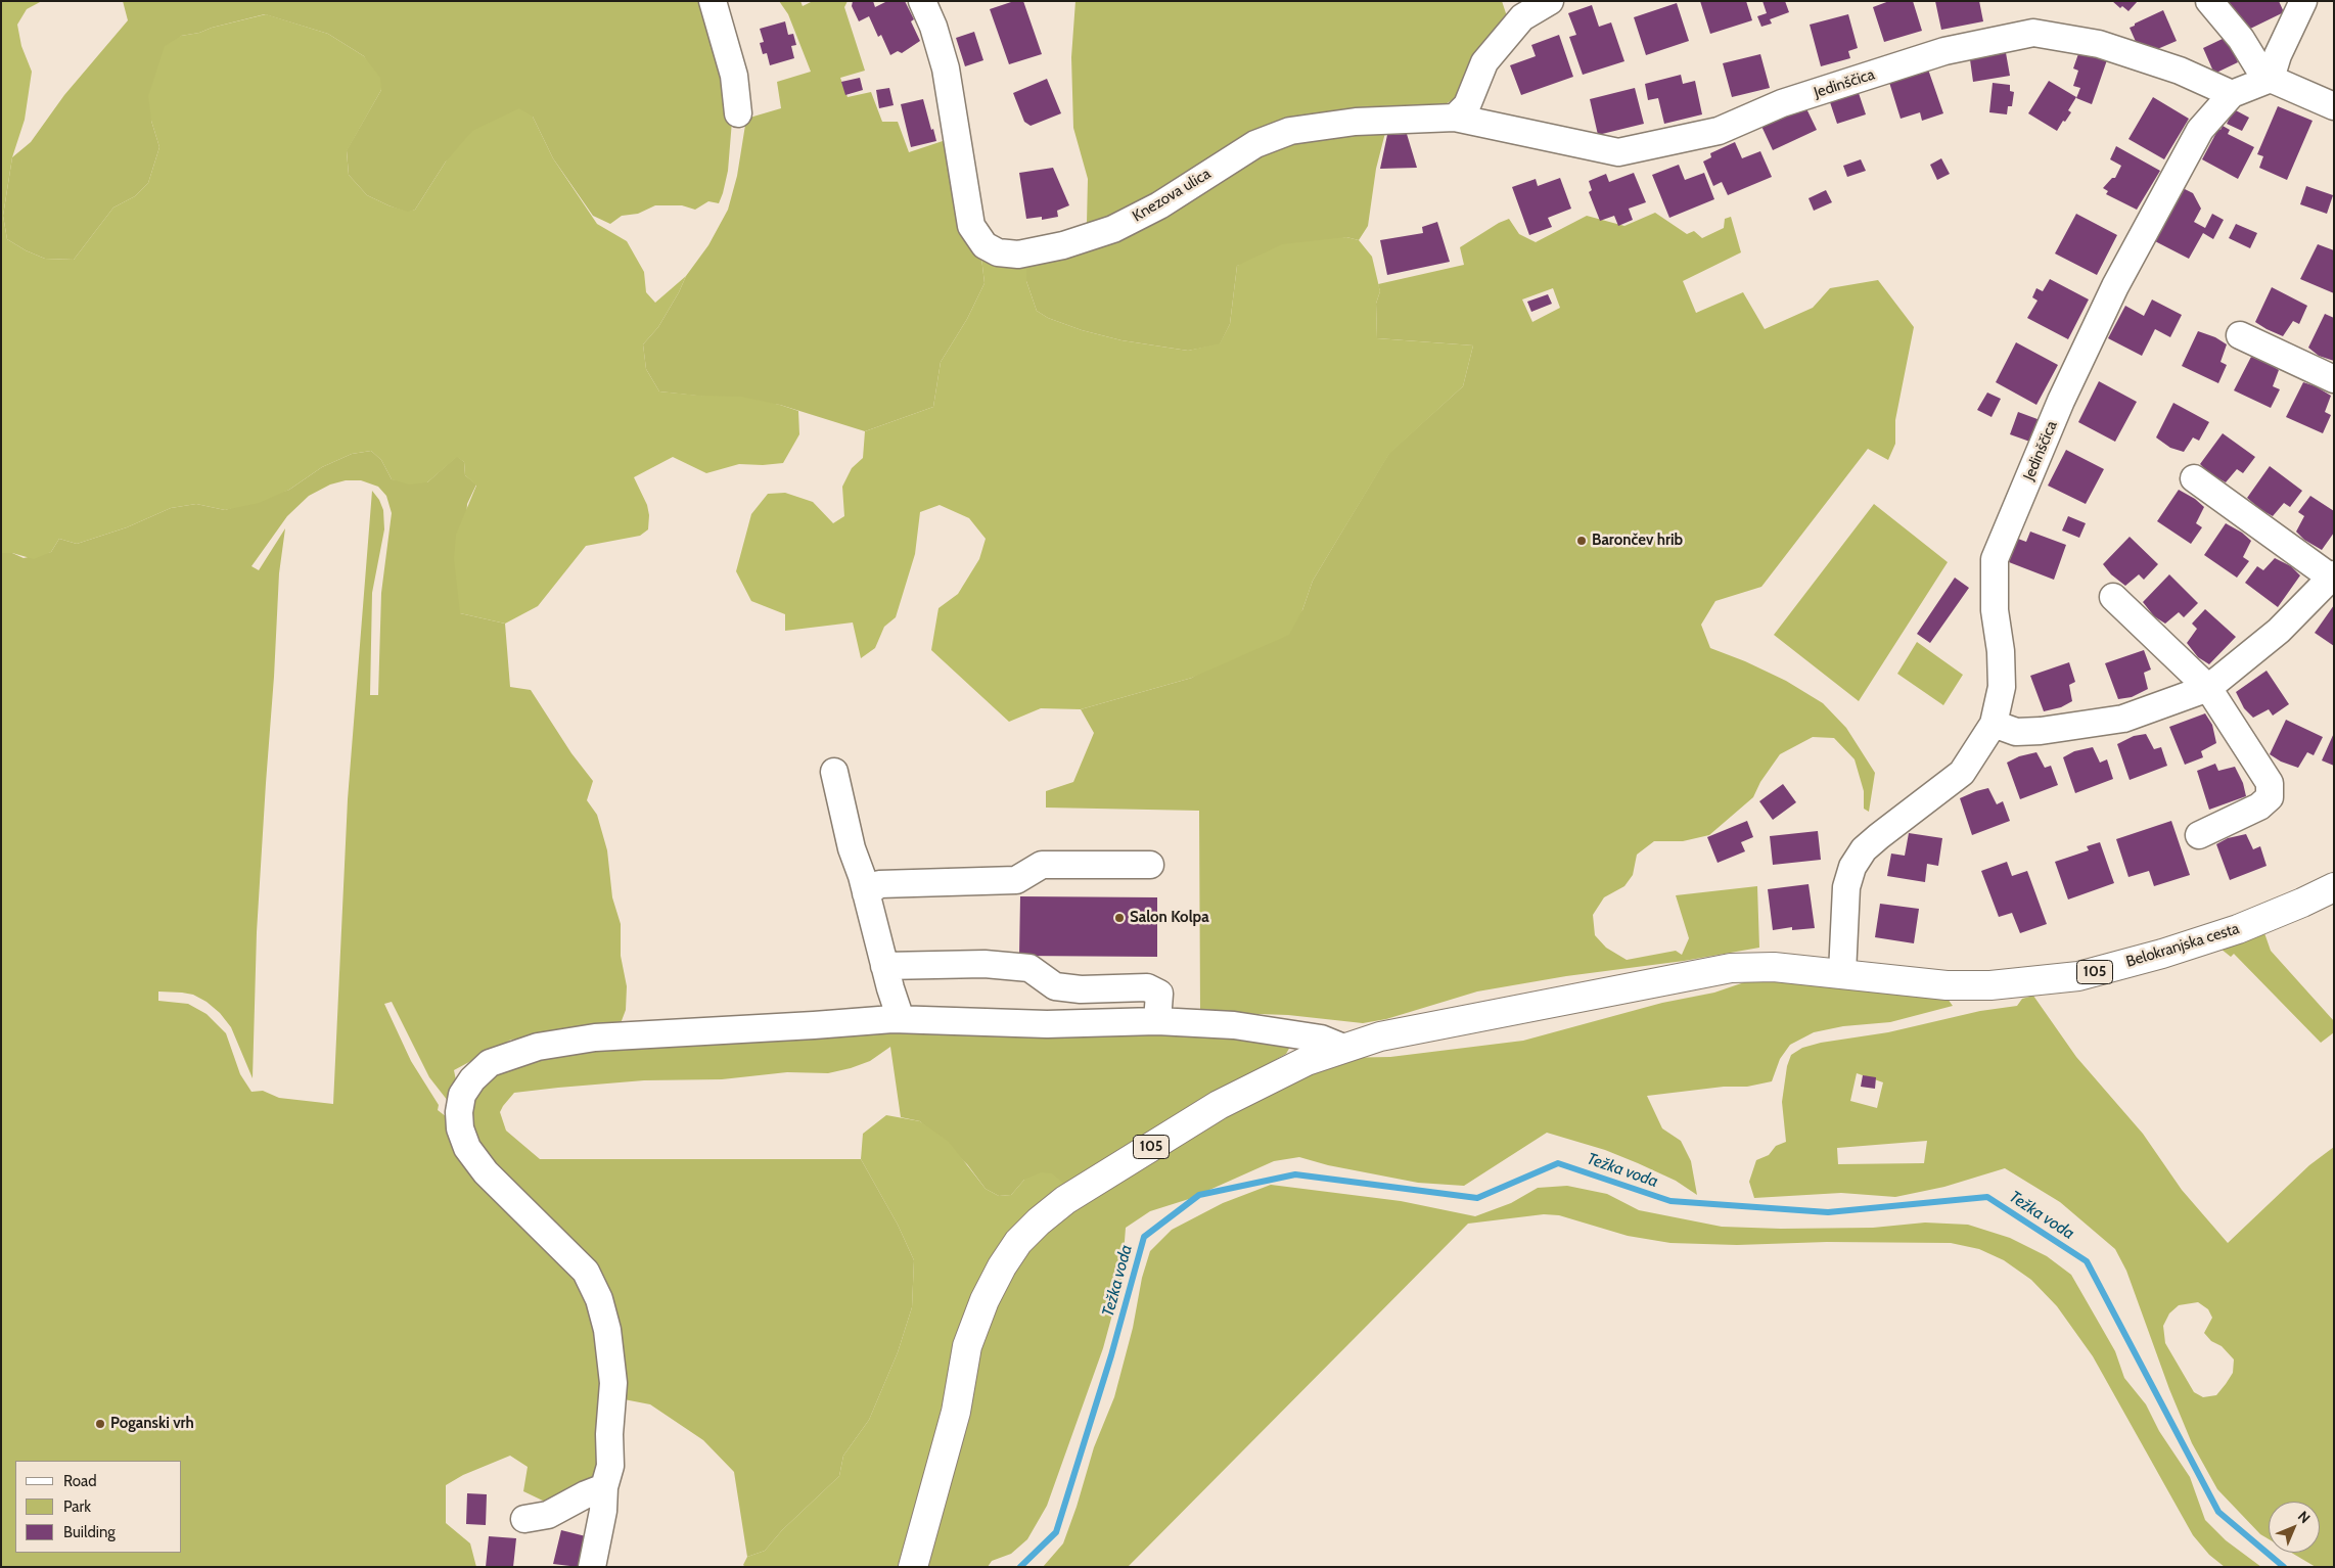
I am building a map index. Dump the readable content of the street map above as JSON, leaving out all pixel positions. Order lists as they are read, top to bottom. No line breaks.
{"streets":{"main road":["Belokranjska cesta","105"],"street":["Jedinščica","Knezova ulica"]},"crossings":[["Jedinščica","Knezova ulica"],["Belokranjska cesta","105"]],"water":["Težka voda"],"places":["Barončev hrib","Salon Kolpa","Poganski vrh"],"legend":["Road","Park","Building"],"north":"top right"}
